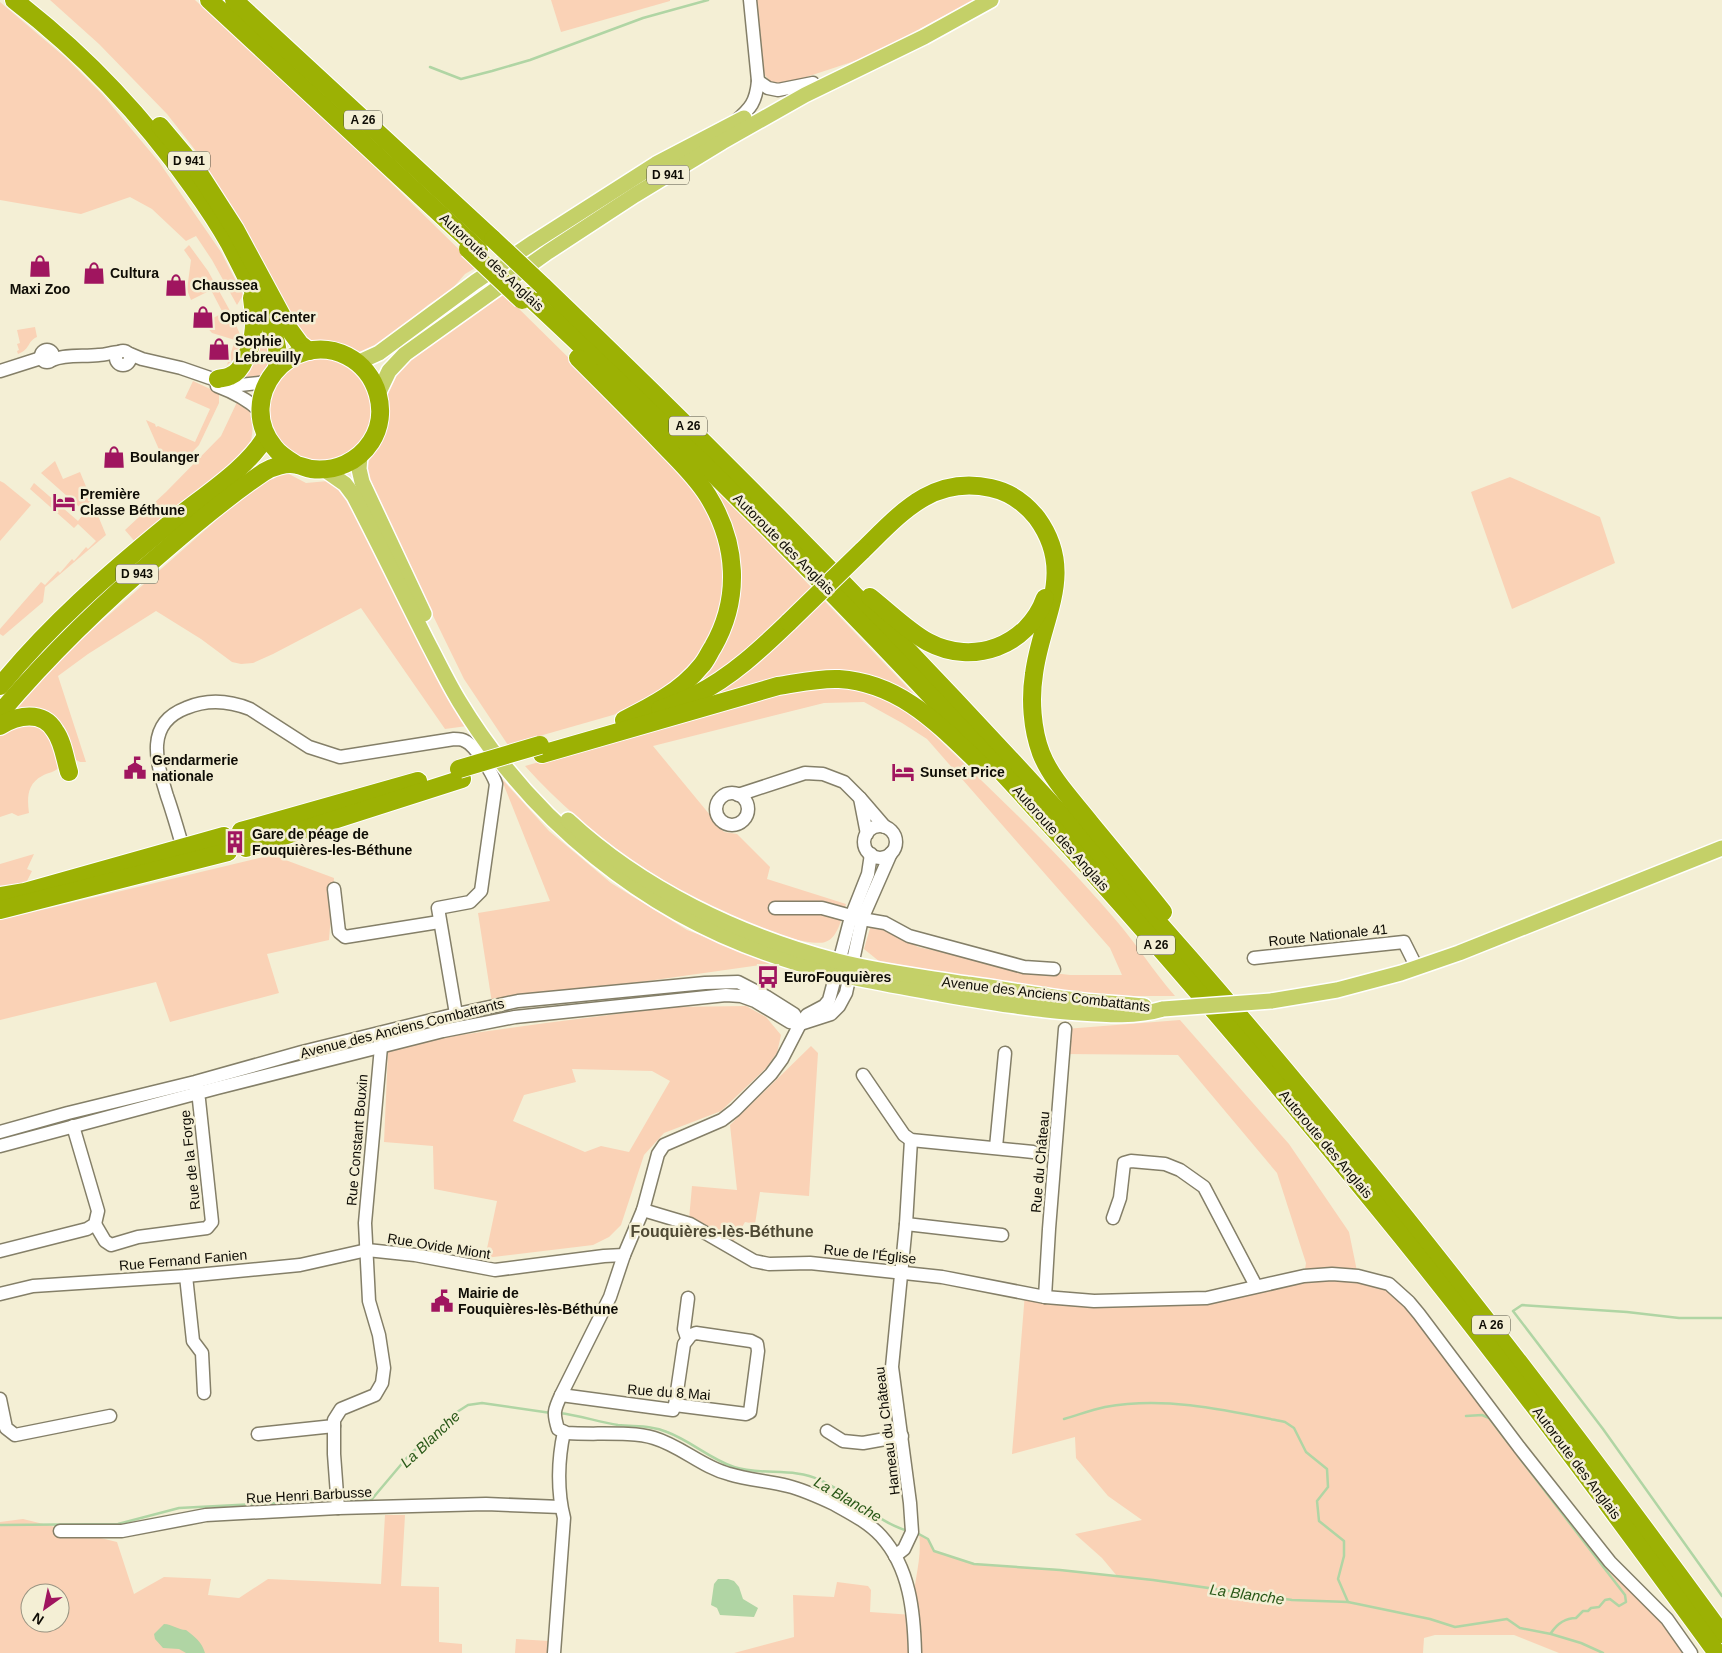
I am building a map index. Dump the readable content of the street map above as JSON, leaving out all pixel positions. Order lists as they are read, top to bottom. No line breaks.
{"streets":{"highway":["A 26","D 941","Autoroute des Anglais","D 943"],"main road":["Avenue des Anciens Combattants"],"street":["Route Nationale 41","Rue Constant Bouxin","Rue de la Forge","Rue du Château","Rue Ovide Miont","Rue de l'Église","Rue Fernand Fanien","Rue du 8 Mai","Hameau du Château","Rue Henri Barbusse"]},"crossings":[["D 941","D 943"],["Route Nationale 41","Avenue des Anciens Combattants"],["Avenue des Anciens Combattants","Rue Constant Bouxin"],["Avenue des Anciens Combattants","Rue de la Forge"],["Rue Constant Bouxin","Rue Ovide Miont"],["Rue Constant Bouxin","Rue Fernand Fanien"],["Rue du Château","Rue de l'Église"],["Rue Ovide Miont","Rue Fernand Fanien"],["Rue de l'Église","Hameau du Château"]],"districts":["Fouquières-lès-Béthune"],"water":["La Blanche"],"places":{"shop":["Maxi Zoo","Cultura","Chaussea","Optical Center","Sophie Lebreuilly","Boulanger"],"hotel":["Première Classe Béthune","Sunset Price"],"public building":["Gendarmerie nationale","Mairie de Fouquières-lès-Béthune"],"building":["Gare de péage de Fouquières-les-Béthune"],"bus stop":["EuroFouquières"]},"north":"bottom left"}
